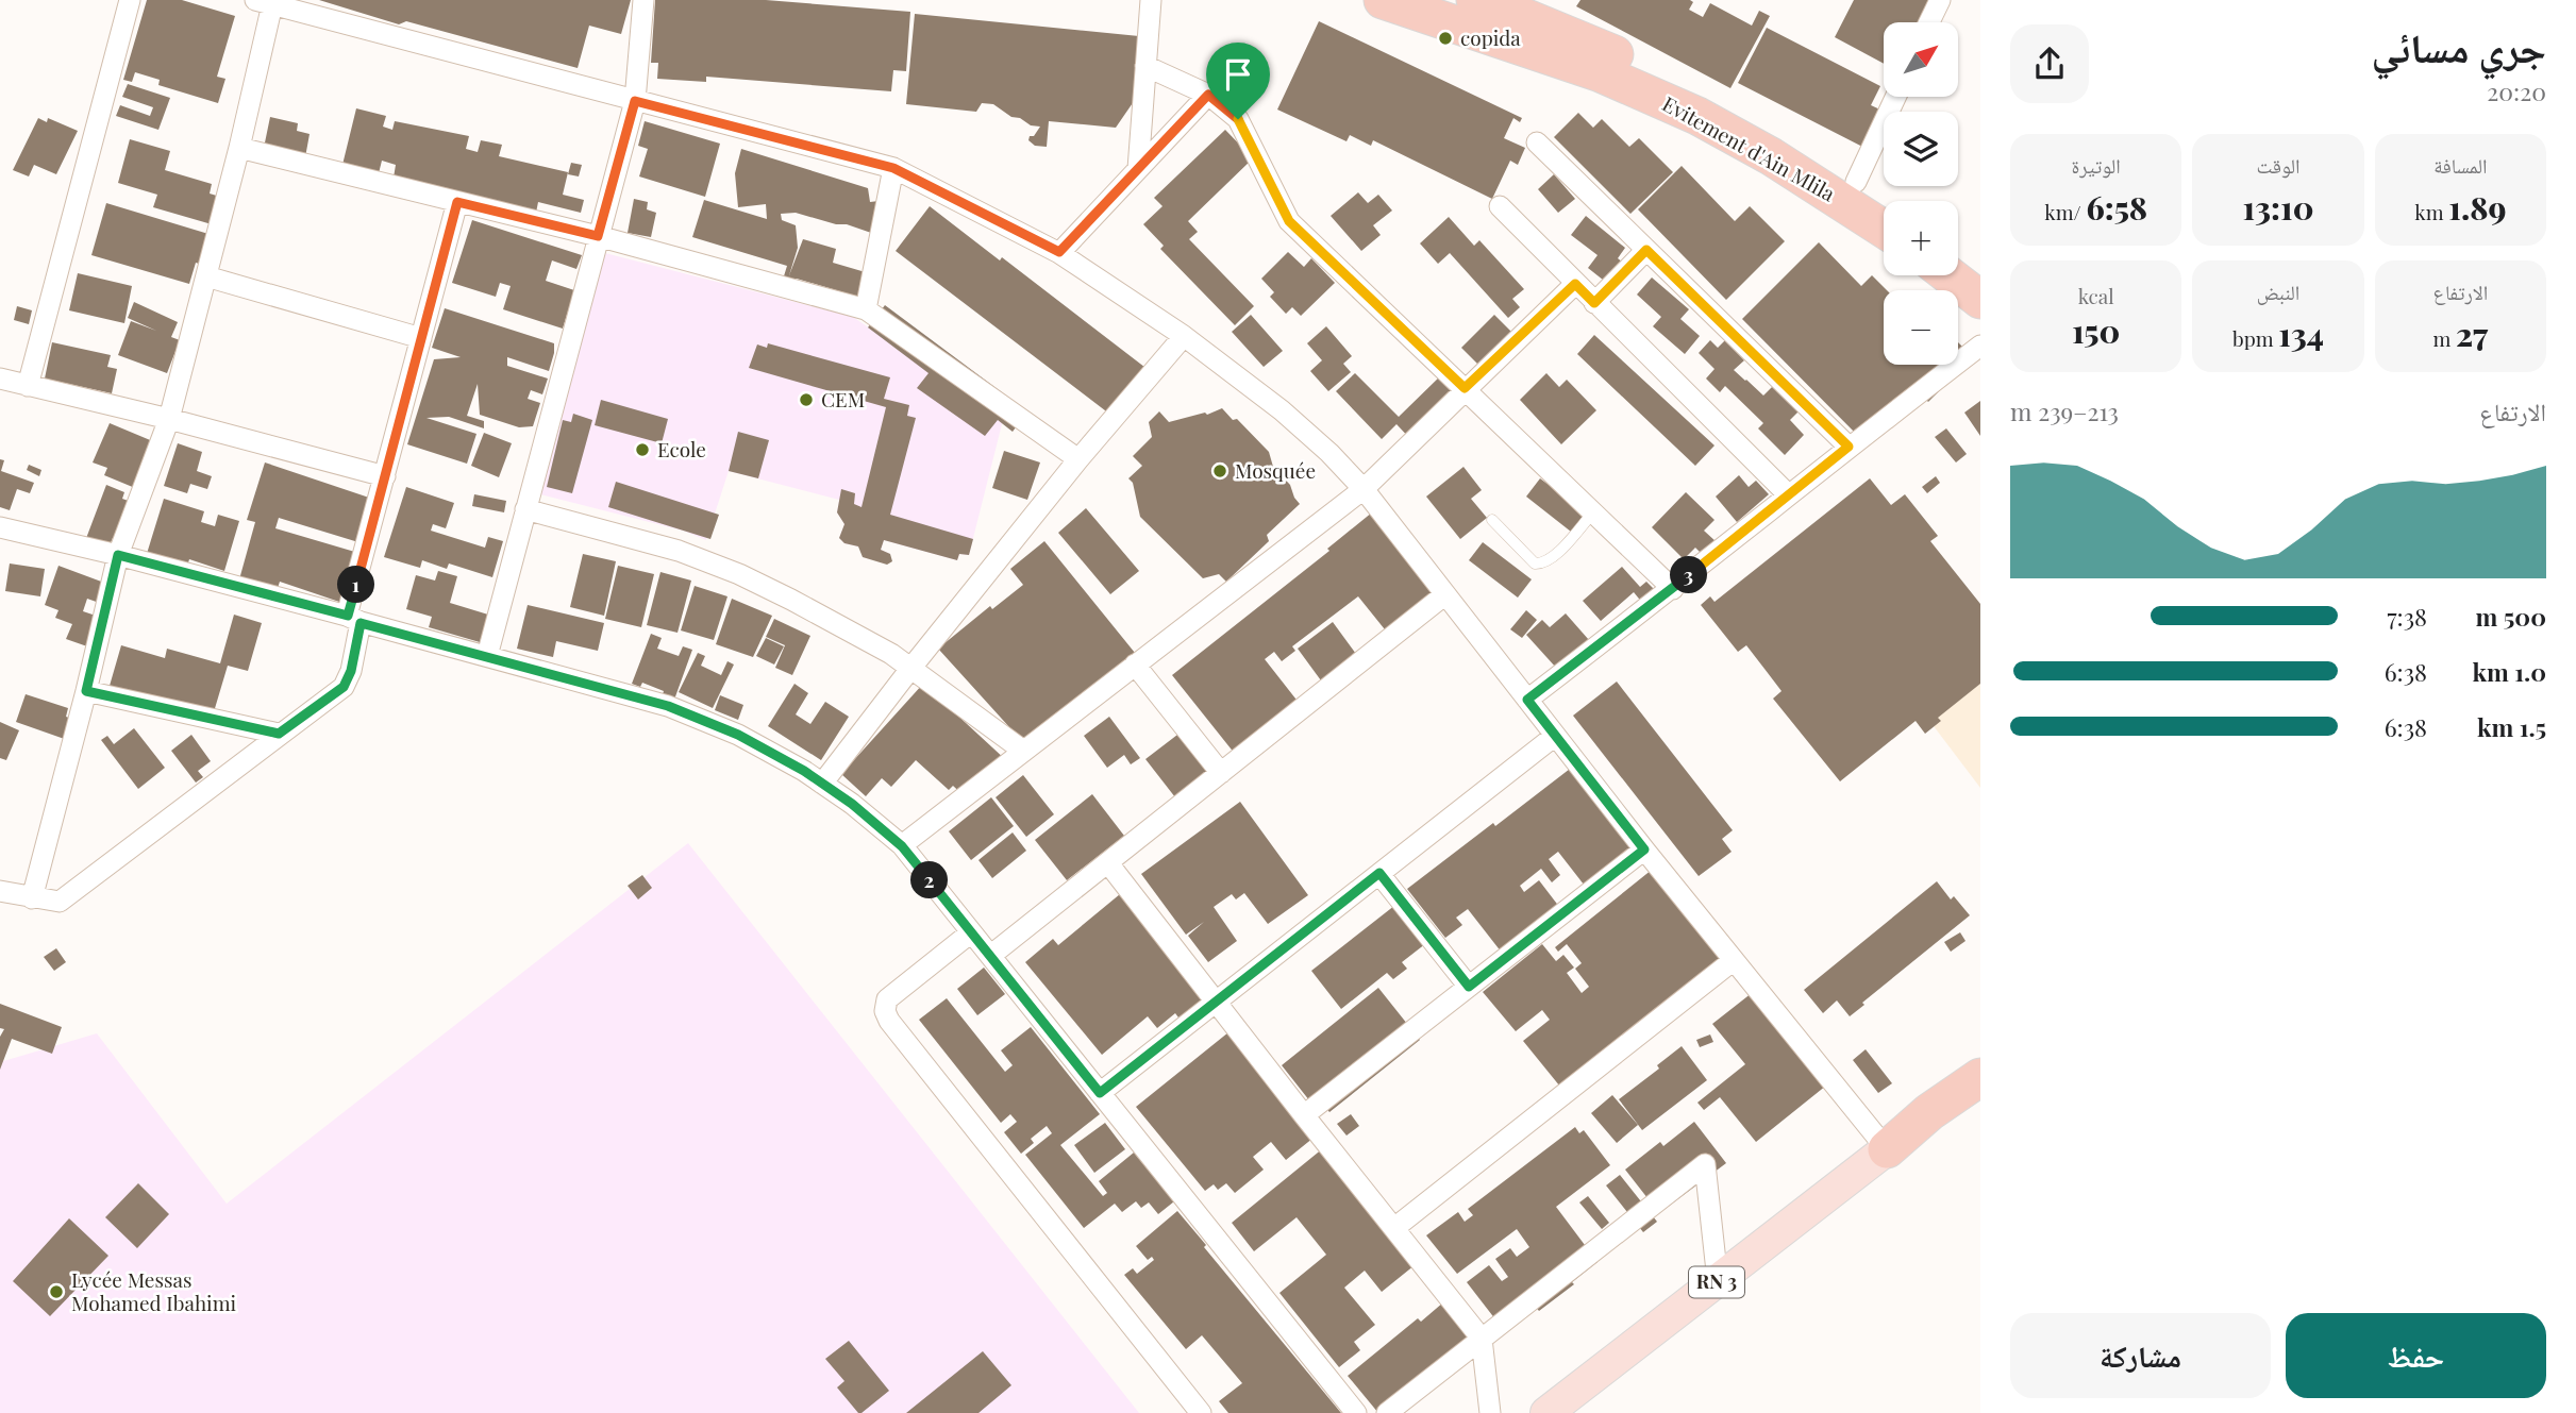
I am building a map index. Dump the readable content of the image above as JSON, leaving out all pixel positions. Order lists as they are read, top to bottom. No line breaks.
{"streets":{"highway":["Evitement d'Ain Mlila","RN 3"]},"places":["copida","CEM","Ecole","Mosquée","Lycée Messas Mohamed Ibahimi"],"north":"top right","page":{"heading":["جري مسائي","20:20"],"map_buttons":["+","−"],"stats":[["المسافة","1.89 km"],["الوقت","13:10"],["الوتيرة","6:58 /km"],["الارتفاع","27 m"],["النبض","134 bpm"],["kcal","150"]],"chart":["الارتفاع","213–239 m"],"pins":["3","1","2"],"list":[{"name":"500 m","note":"7:38"},{"name":"1.0 km","note":"6:38"},{"name":"1.5 km","note":"6:38"}],"buttons":["حفظ","مشاركة"]}}
